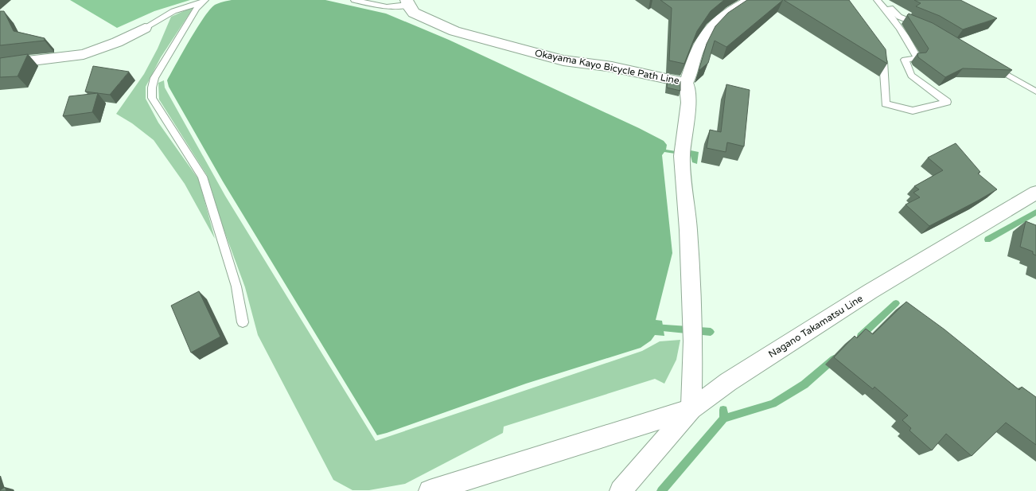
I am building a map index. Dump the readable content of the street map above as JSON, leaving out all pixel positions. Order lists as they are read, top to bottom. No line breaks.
{"streets":{"main road":["Okayama Kayo Bicycle Path Line","Nagano Takamatsu Line"]},"crossings":[["Okayama Kayo Bicycle Path Line","Nagano Takamatsu Line"]]}
